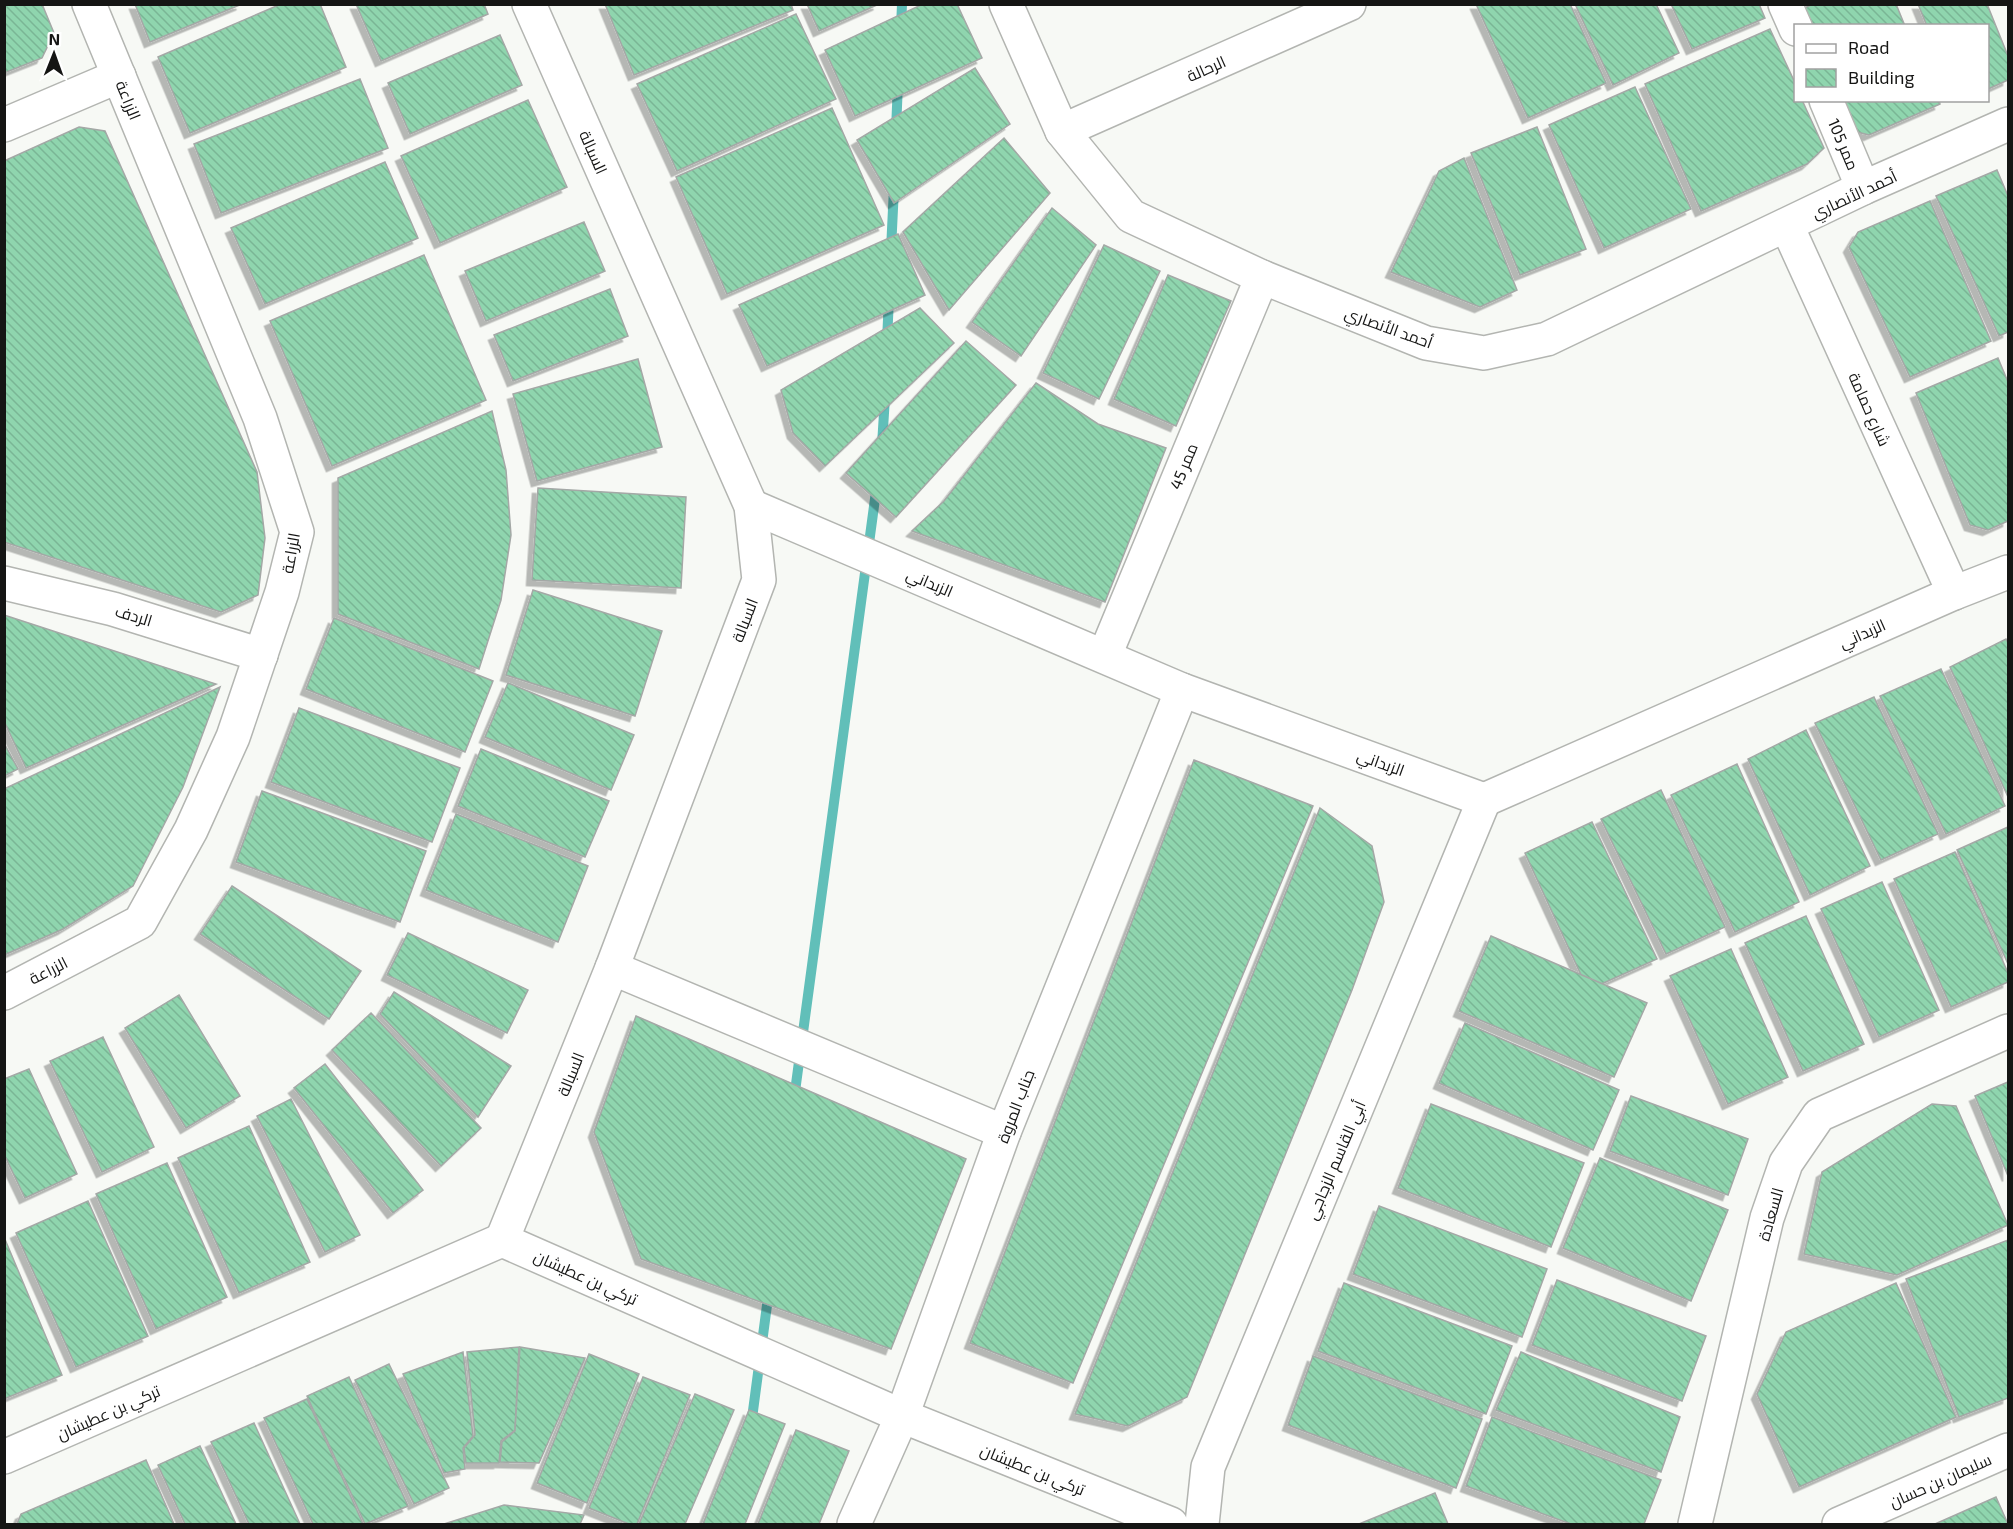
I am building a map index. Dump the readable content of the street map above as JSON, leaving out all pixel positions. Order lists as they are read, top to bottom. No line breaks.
{"streets":{"street":["الرحالة","الزراعة","ممر 105","السبالة","أحمد الأنصاري","شارع حمامة","ممر 45","الزبداني","الردف","جناب المروة","أبي القاسم الزجاجي","السعادة","تركي بن عطيشان","سليمان بن حسان"]},"crossings":[["الرحالة","أحمد الأنصاري"],["الزراعة","الردف"],["ممر 105","أحمد الأنصاري"],["السبالة","الزبداني"],["السبالة","تركي بن عطيشان"],["أحمد الأنصاري","شارع حمامة"],["أحمد الأنصاري","ممر 45"],["شارع حمامة","الزبداني"],["ممر 45","الزبداني"],["الزبداني","جناب المروة"],["الزبداني","أبي القاسم الزجاجي"],["جناب المروة","تركي بن عطيشان"]],"legend":["Road","Building"],"north":"top"}
